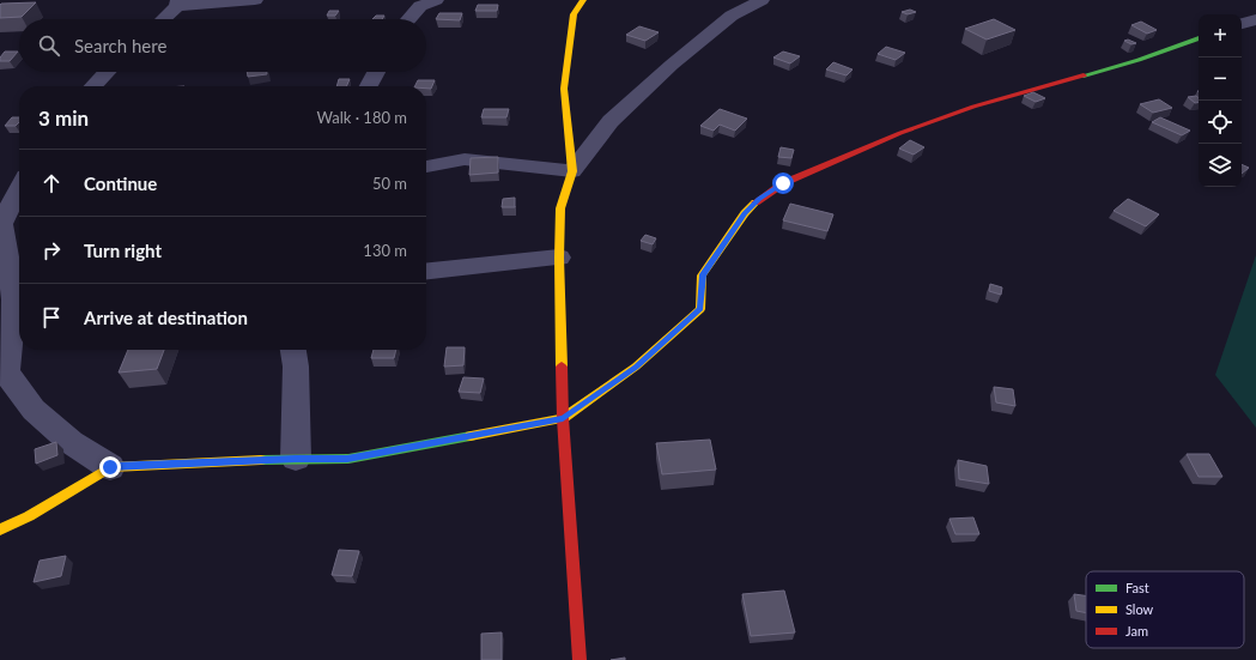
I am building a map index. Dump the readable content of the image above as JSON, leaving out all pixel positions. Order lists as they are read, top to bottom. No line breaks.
{"legend":["Fast","Slow","Jam"],"page":{"map_buttons":["+","−"],"search":"Search here","heading":["3 min","Walk · 180 m"],"list":[["Continue","50 m"],["Turn right","130 m"],"Arrive at destination"]}}
